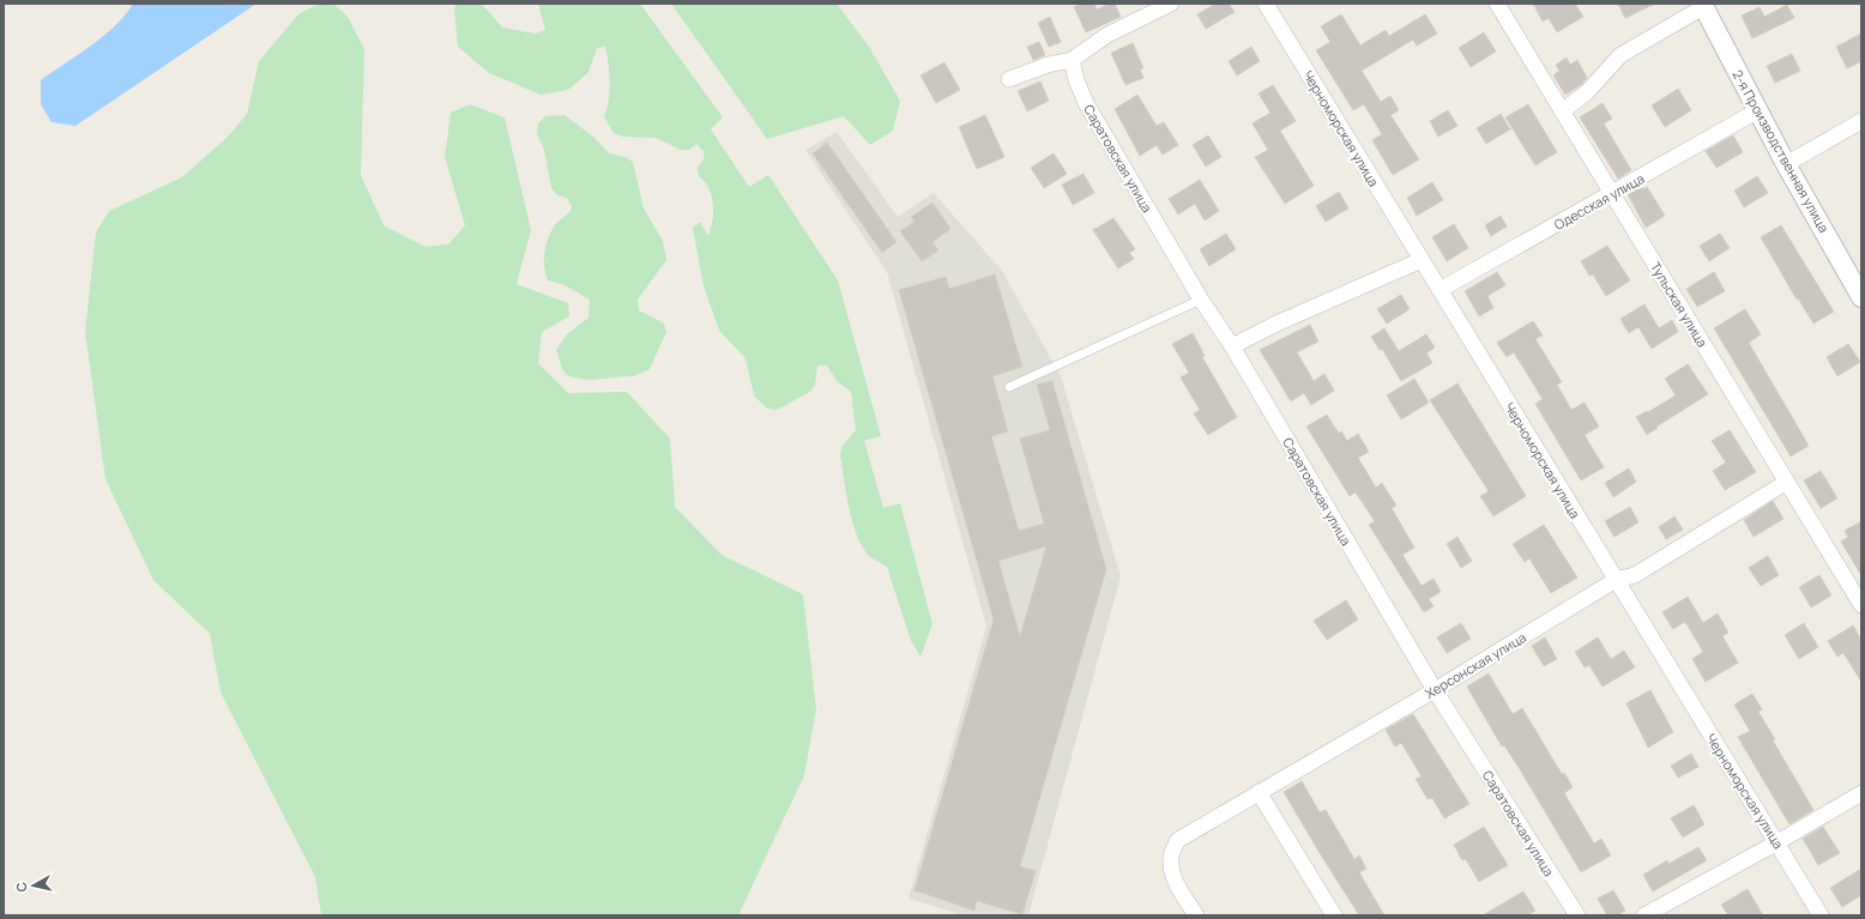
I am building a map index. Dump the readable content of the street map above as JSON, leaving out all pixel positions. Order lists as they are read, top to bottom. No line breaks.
{"streets":{"street":["Черноморская улица","2-я Производственная улица","Саратовская улица","Одесская улица","Тульская улица","Херсонская улица"]},"crossings":[["Черноморская улица","Одесская улица"],["Черноморская улица","Херсонская улица"],["2-я Производственная улица","Одесская улица"],["Саратовская улица","Херсонская улица"],["Одесская улица","Тульская улица"],["Тульская улица","Херсонская улица"]],"north":"left"}
